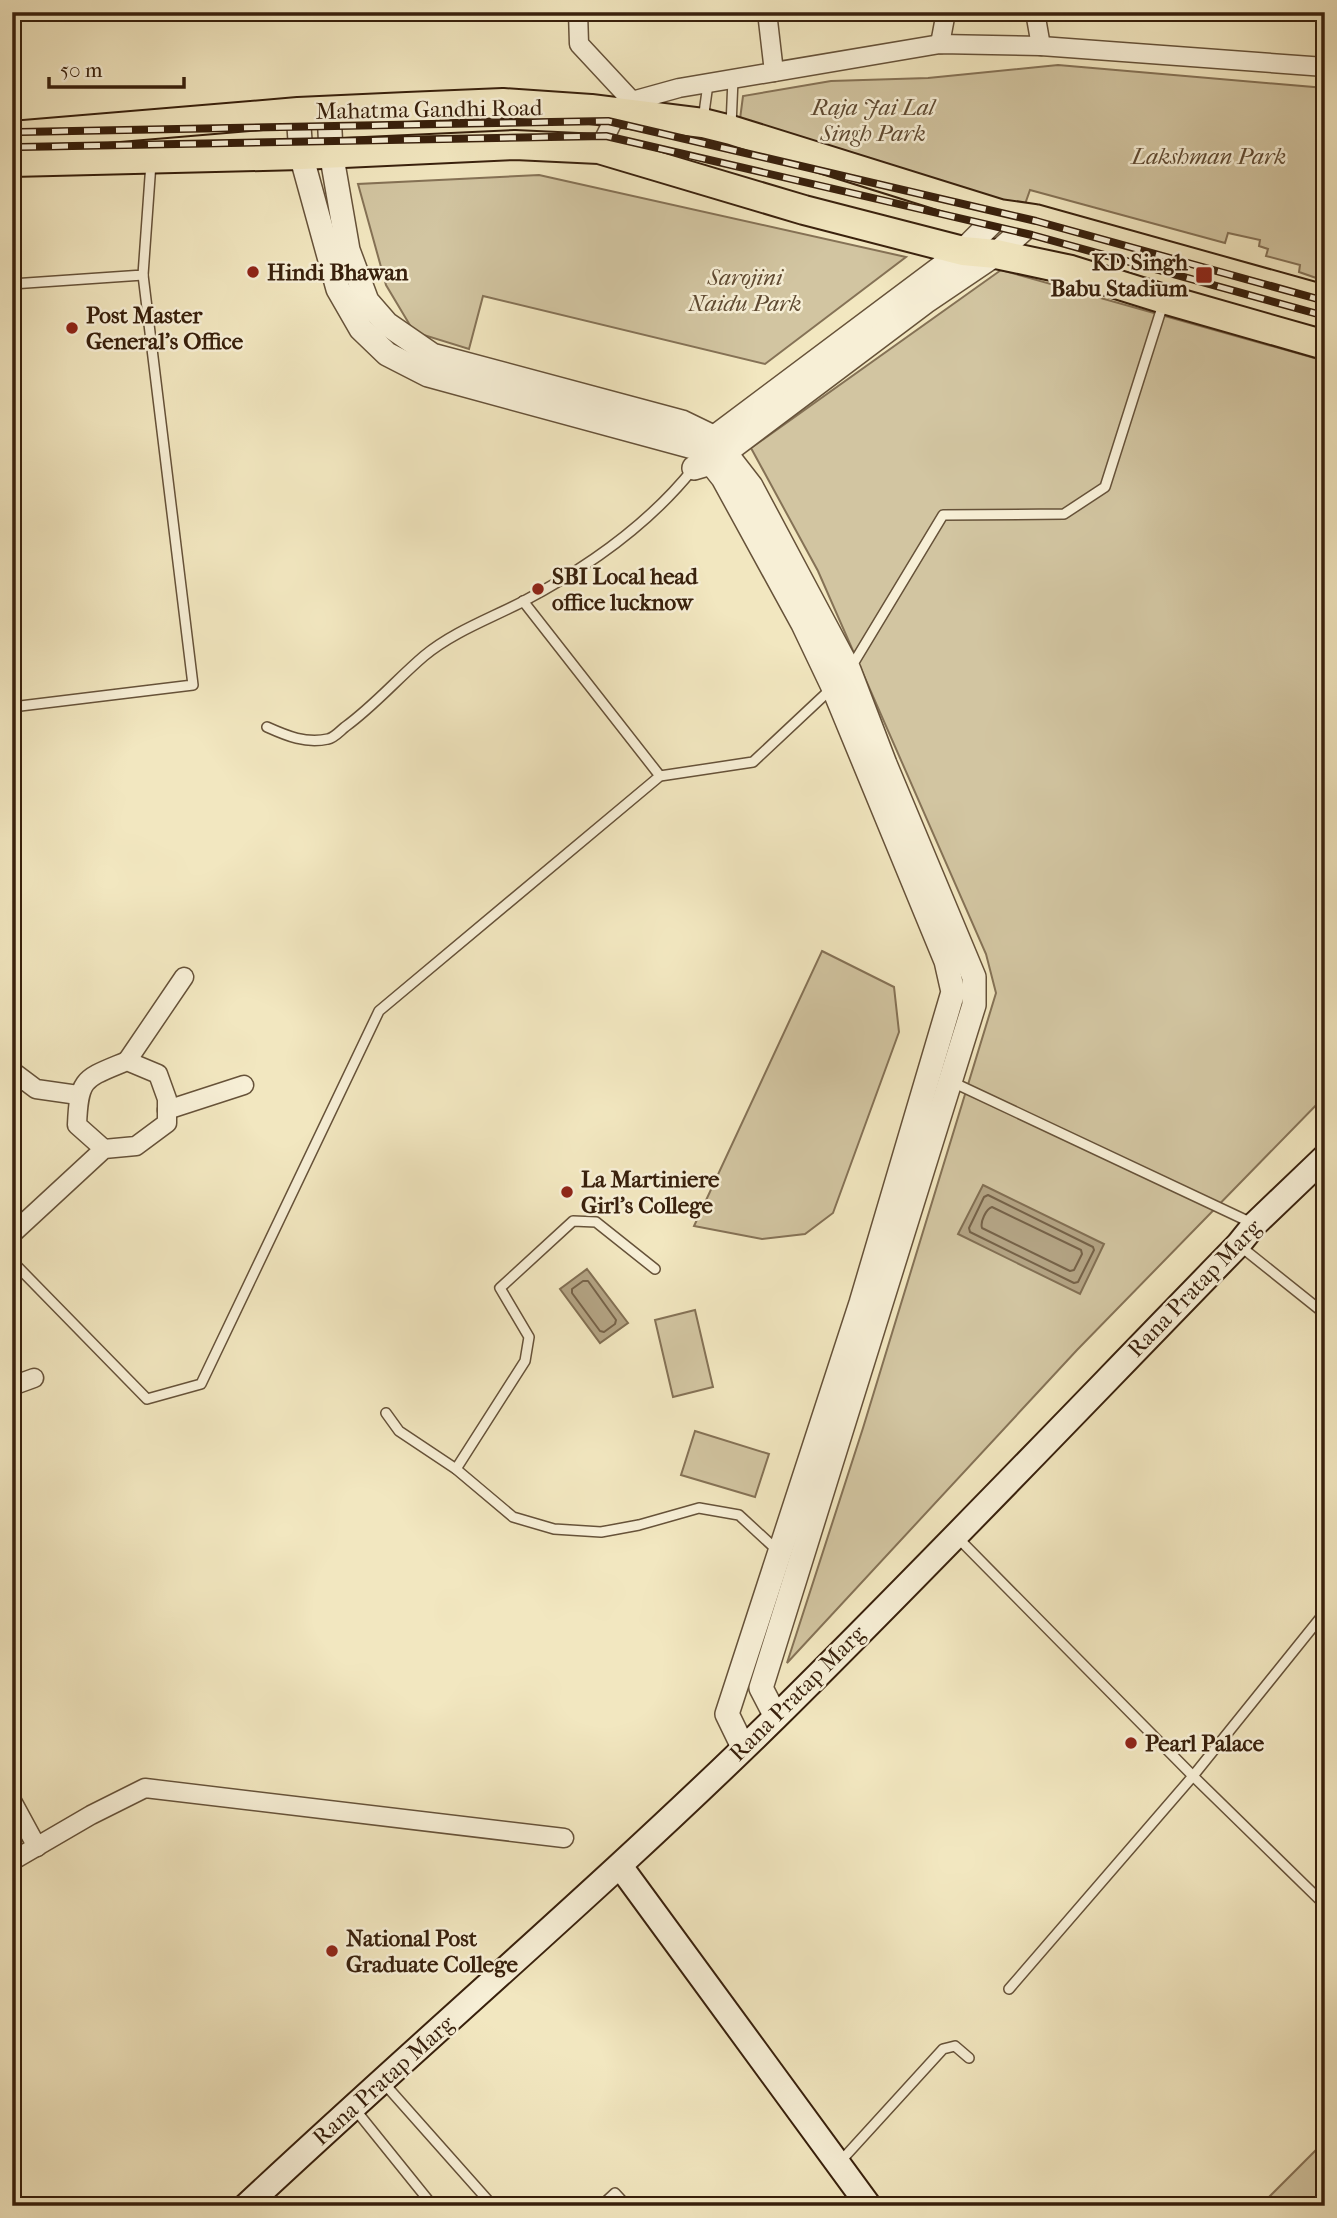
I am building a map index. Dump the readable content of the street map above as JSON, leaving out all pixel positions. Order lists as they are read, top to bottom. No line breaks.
{"streets":{"main road":["Mahatma Gandhi Road","Rana Pratap Marg"]},"parks":["Raja Jai Lal Singh Park","Lakshman Park","Sarojini Naidu Park"],"places":{"other":["Hindi Bhawan","Post Master General's Office","SBI Local head office lucknow","La Martiniere Girl's College","Pearl Palace","National Post Graduate College"],"transit":["KD Singh Babu Stadium"]},"scale_bar":"50 m"}
